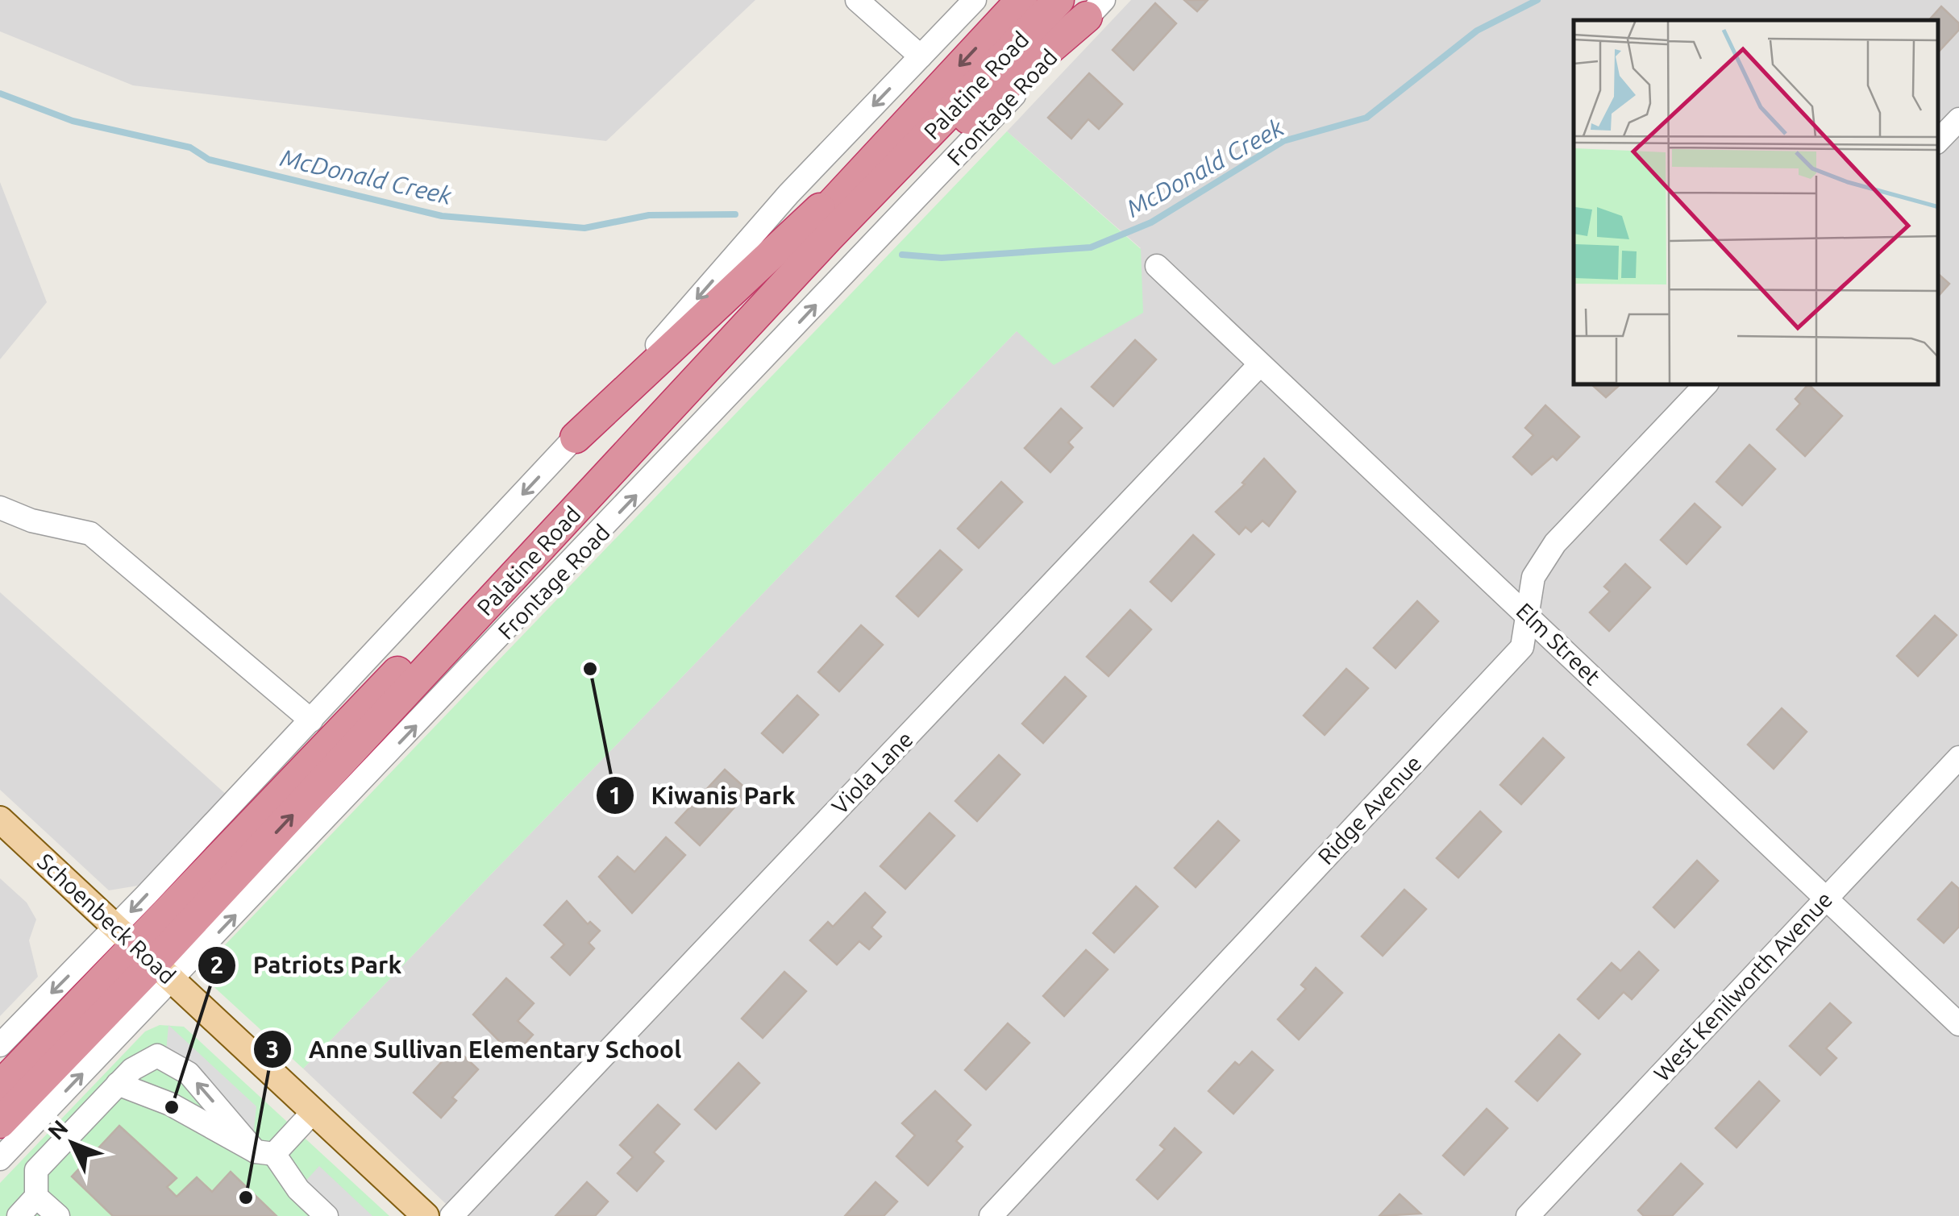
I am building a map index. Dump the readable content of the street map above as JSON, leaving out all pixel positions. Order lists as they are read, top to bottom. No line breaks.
{"streets":{"highway":["Palatine Road"],"main road":["Schoenbeck Road"],"street":["Frontage Road","Elm Street","Viola Lane","Ridge Avenue","West Kenilworth Avenue"]},"crossings":[["Palatine Road","Frontage Road"],["Palatine Road","Schoenbeck Road"],["Frontage Road","Schoenbeck Road"],["Elm Street","Viola Lane"],["Elm Street","Ridge Avenue"],["Elm Street","West Kenilworth Avenue"]],"water":["McDonald Creek"],"places":["Kiwanis Park","Patriots Park","Anne Sullivan Elementary School"],"north":"top left"}
